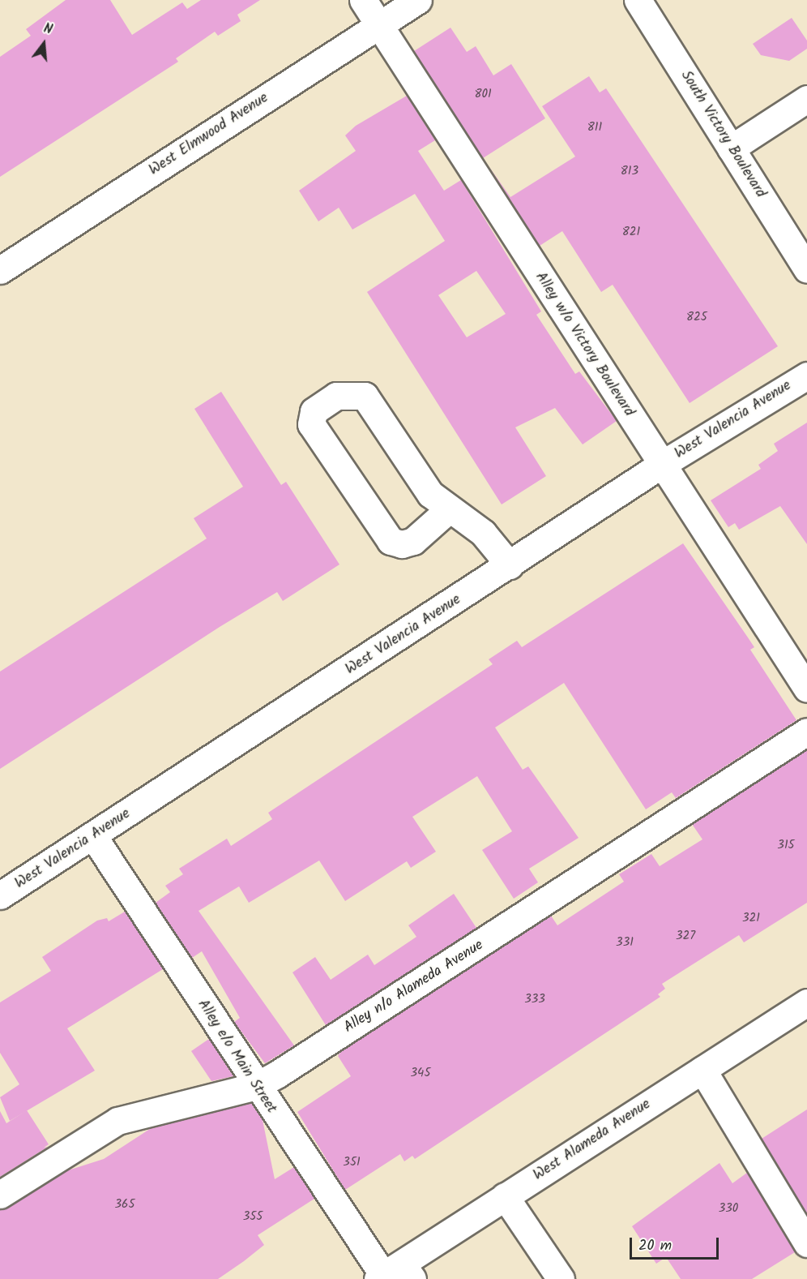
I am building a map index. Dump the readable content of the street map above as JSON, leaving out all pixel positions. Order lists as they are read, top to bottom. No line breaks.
{"streets":{"street":["West Elmwood Avenue","South Victory Boulevard","Alley w/o Victory Boulevard","West Valencia Avenue","Alley n/o Alameda Avenue","Alley e/o Main Street","West Alameda Avenue"]},"crossings":[["West Elmwood Avenue","Alley w/o Victory Boulevard"],["Alley w/o Victory Boulevard","West Valencia Avenue"],["West Valencia Avenue","Alley e/o Main Street"],["Alley n/o Alameda Avenue","Alley e/o Main Street"],["Alley e/o Main Street","West Alameda Avenue"]],"house_numbers":["801","811","813","821","825","315","321","327","331","333","345","351","365","330","355"],"scale_bar":"20 m","north":"top"}
